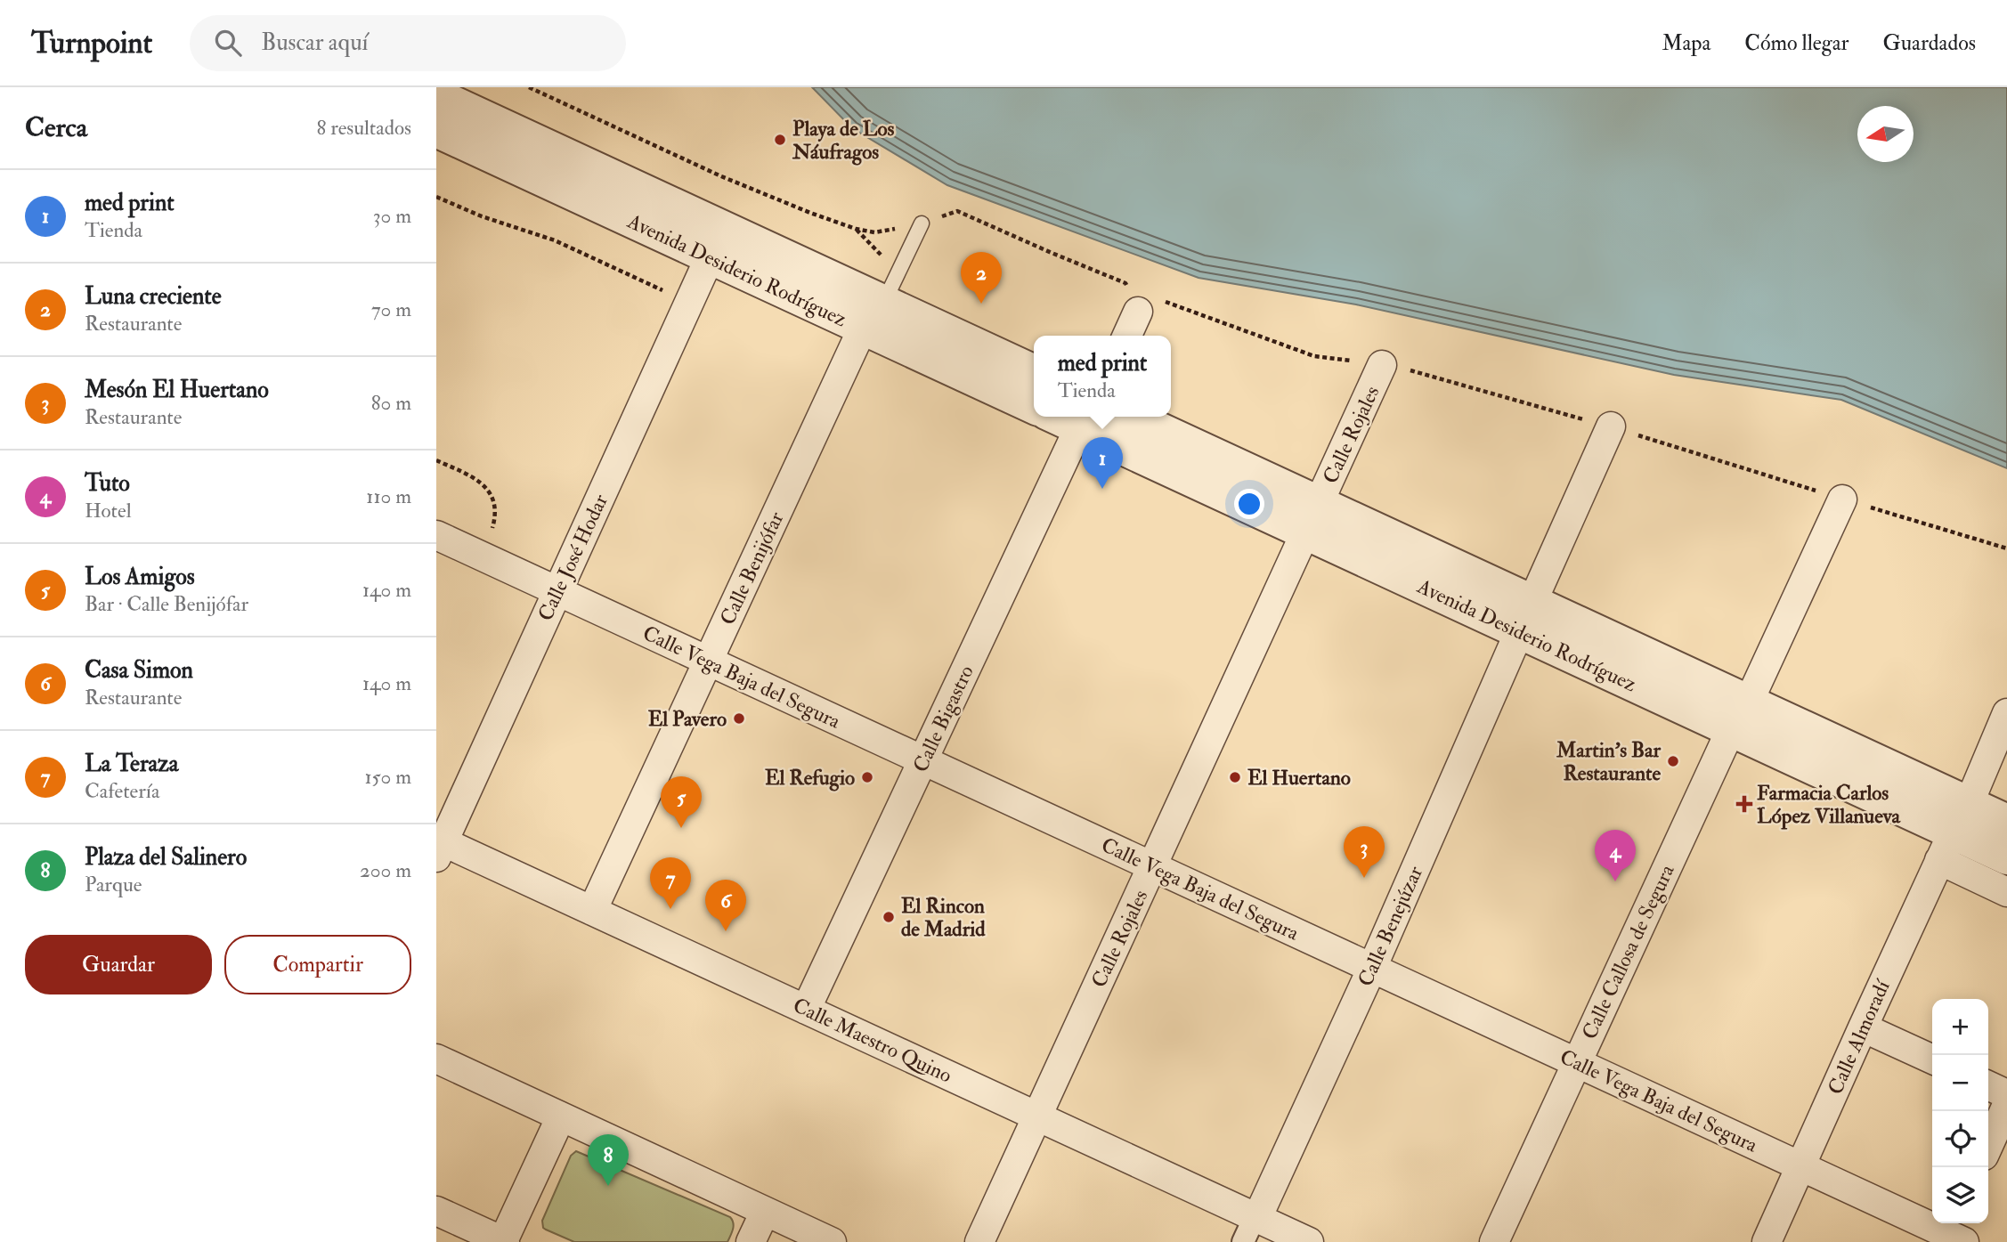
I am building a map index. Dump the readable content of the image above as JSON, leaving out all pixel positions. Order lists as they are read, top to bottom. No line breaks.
{"streets":{"street":["Avenida Desiderio Rodríguez","Calle Rojales","Calle José Hodar","Calle Benijófar","Calle Vega Baja del Segura","Calle Bigastro","Calle Benejúzar","Calle Callosa de Segura","Calle Almoradí","Calle Maestro Quino"]},"crossings":[["Avenida Desiderio Rodríguez","Calle Rojales"],["Avenida Desiderio Rodríguez","Calle José Hodar"],["Avenida Desiderio Rodríguez","Calle Benijófar"],["Avenida Desiderio Rodríguez","Calle Bigastro"],["Avenida Desiderio Rodríguez","Calle Benejúzar"],["Avenida Desiderio Rodríguez","Calle Callosa de Segura"],["Avenida Desiderio Rodríguez","Calle Almoradí"],["Calle Rojales","Calle Vega Baja del Segura"],["Calle Rojales","Calle Maestro Quino"],["Calle José Hodar","Calle Vega Baja del Segura"],["Calle José Hodar","Calle Maestro Quino"],["Calle Benijófar","Calle Vega Baja del Segura"],["Calle Benijófar","Calle Maestro Quino"],["Calle Vega Baja del Segura","Calle Bigastro"],["Calle Vega Baja del Segura","Calle Benejúzar"],["Calle Vega Baja del Segura","Calle Callosa de Segura"],["Calle Vega Baja del Segura","Calle Almoradí"],["Calle Bigastro","Calle Maestro Quino"],["Calle Benejúzar","Calle Maestro Quino"]],"places":{"other":["Playa de Los Náufragos","El Pavero","Martin's Bar Restaurante","El Refugio","El Huertano","El Rincon de Madrid"],"health":["Farmacia Carlos López Villanueva"]},"north":"left","page":{"header":"Turnpoint","search":"Buscar aquí","nav":["Mapa","Cómo llegar","Guardados"],"heading":["Cerca","8 resultados"],"list":[{"mark":"1","name":"med print","note":"Tienda","value":"30 m"},{"mark":"2","name":"Luna creciente","note":"Restaurante","value":"70 m"},{"mark":"3","name":"Mesón El Huertano","note":"Restaurante","value":"80 m"},{"mark":"4","name":"Tuto","note":"Hotel","value":"110 m"},{"mark":"5","name":"Los Amigos","note":"Bar · Calle Benijófar","value":"140 m"},{"mark":"6","name":"Casa Simon","note":"Restaurante","value":"140 m"},{"mark":"7","name":"La Teraza","note":"Cafetería","value":"150 m"},{"mark":"8","name":"Plaza del Salinero","note":"Parque","value":"200 m"}],"pins":["2","1","5","3","4","7","6","8"],"popup":["med print","Tienda"],"buttons":["Guardar","Compartir"],"map_buttons":["+","−"]}}
